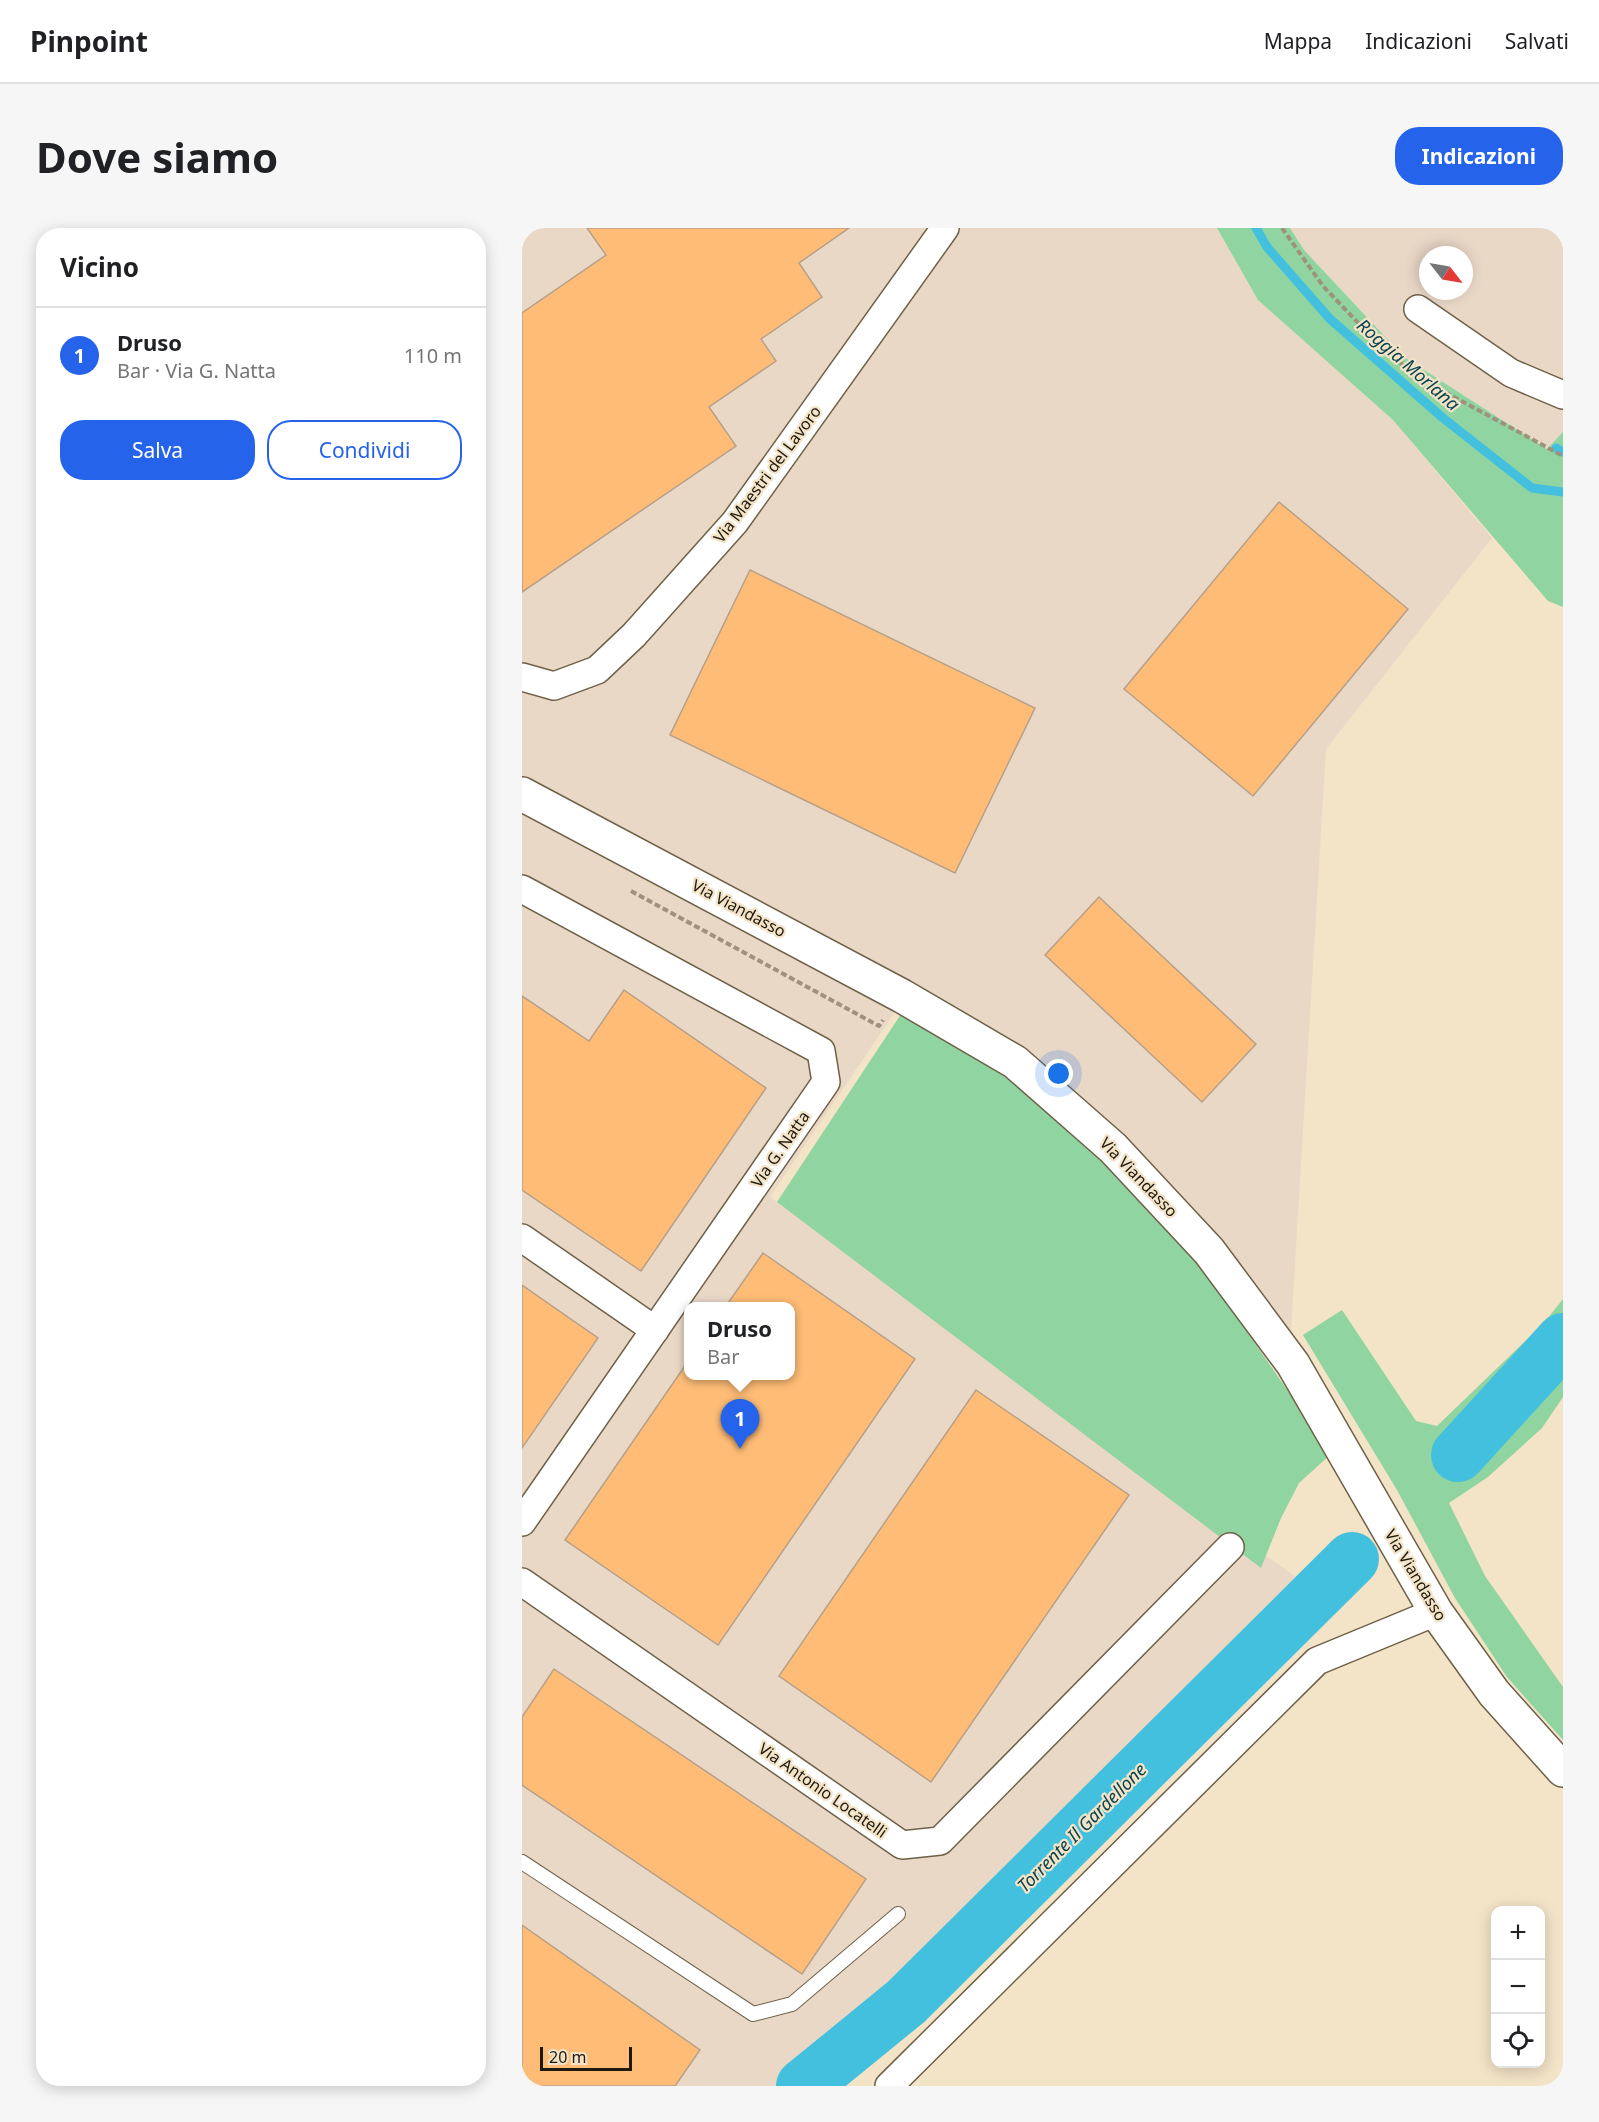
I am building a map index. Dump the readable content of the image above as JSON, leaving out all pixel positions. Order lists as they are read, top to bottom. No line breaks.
{"streets":{"street":["Via Maestri del Lavoro","Via Viandasso","Via G. Natta","Via Antonio Locatelli"]},"water":["Roggia Morlana","Torrente Il Gardellone"],"scale_bar":"20 m","north":"bottom right","page":{"header":"Pinpoint","nav":["Mappa","Indicazioni","Salvati"],"buttons":["Indicazioni",["Salva","Condividi"]],"title":"Dove siamo","heading":"Vicino","list":[{"mark":"1","name":"Druso","note":"Bar · Via G. Natta","value":"110 m"}],"popup":["Druso","Bar"],"pins":"1","map_buttons":["+","−"],"scale":"20 m"}}
